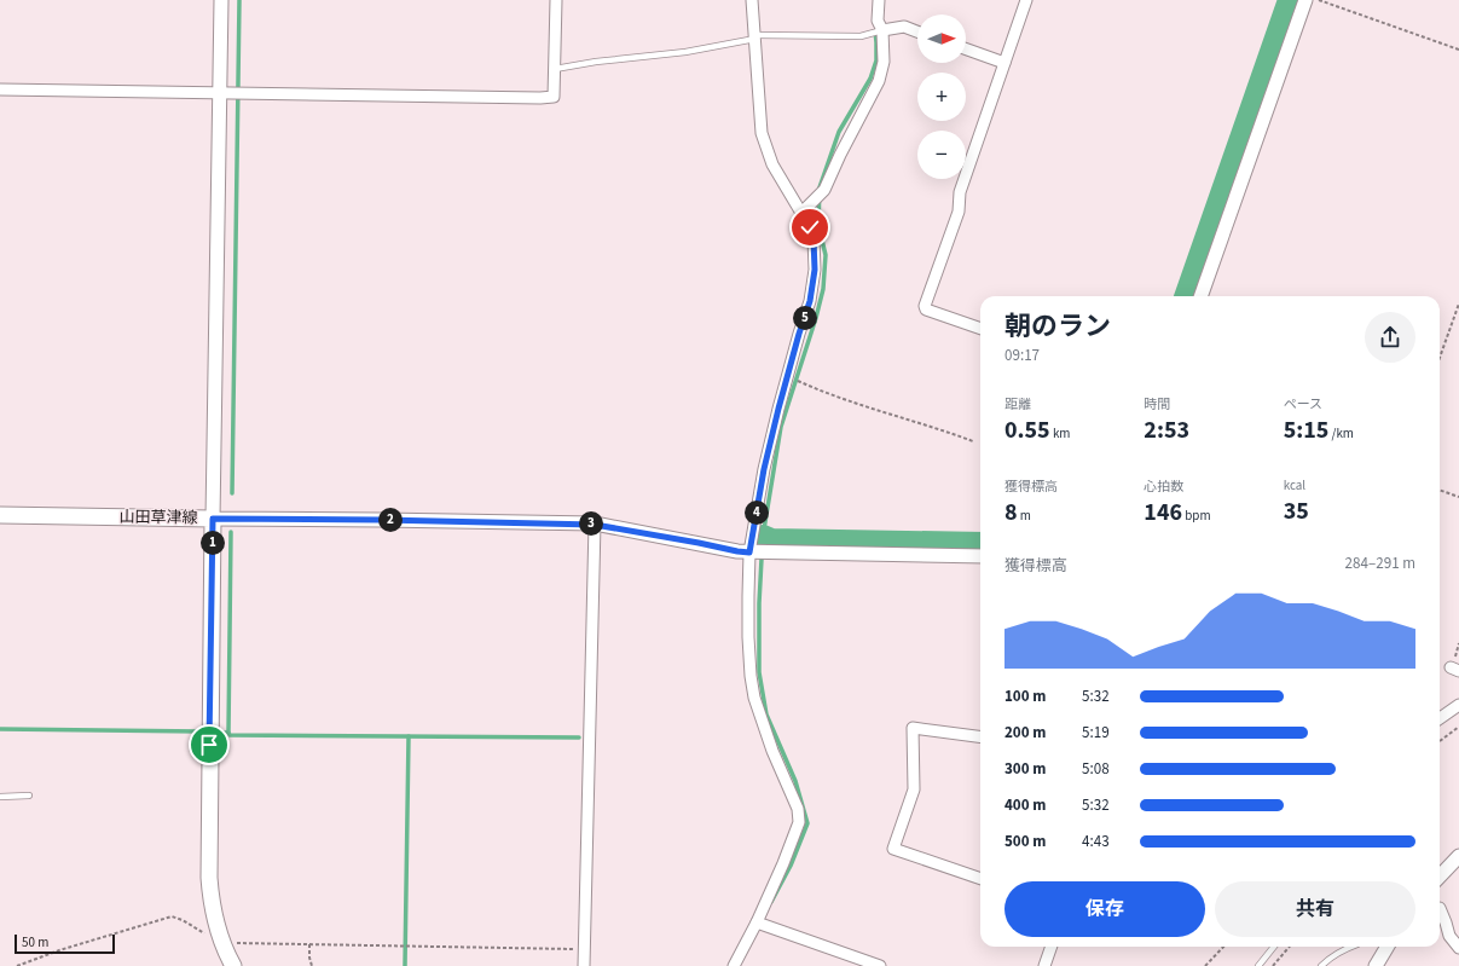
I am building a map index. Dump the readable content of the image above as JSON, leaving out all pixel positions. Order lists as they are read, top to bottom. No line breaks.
{"streets":{"main road":["山田草津線"]},"scale_bar":"50 m","north":"right","page":{"map_buttons":["+","−"],"heading":["朝のラン","09:17"],"pins":["5","4","2","3","1"],"stats":[["距離","0.55 km"],["時間","2:53"],["ペース","5:15 /km"],["獲得標高","8 m"],["心拍数","146 bpm"],["kcal","35"]],"chart":["獲得標高","284–291 m"],"list":[{"name":"100 m","note":"5:32"},{"name":"200 m","note":"5:19"},{"name":"300 m","note":"5:08"},{"name":"400 m","note":"5:32"},{"name":"500 m","note":"4:43"}],"buttons":["保存","共有"],"scale":"50 m"}}
